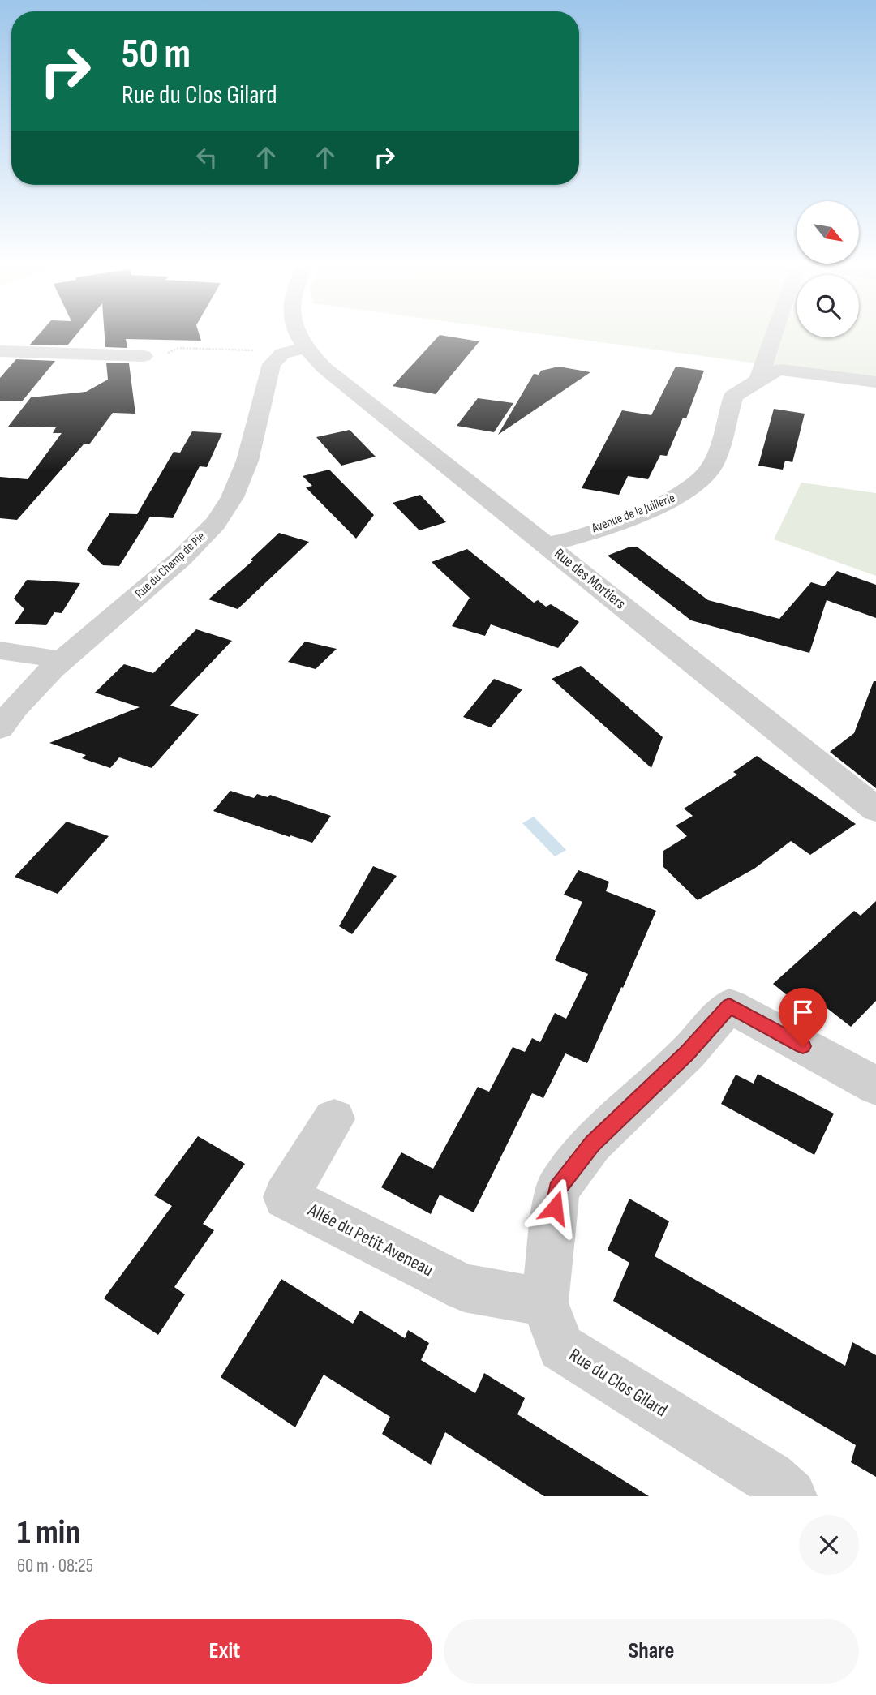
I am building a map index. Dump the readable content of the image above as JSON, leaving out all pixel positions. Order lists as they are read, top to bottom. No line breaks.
{"streets":{"street":["Avenue de la Juillerie","Rue du Champ de Pie","Rue des Mortiers","Allée du Petit Aveneau","Rue du Clos Gilard"]},"crossings":[["Avenue de la Juillerie","Rue des Mortiers"],["Rue du Champ de Pie","Rue des Mortiers"],["Allée du Petit Aveneau","Rue du Clos Gilard"]],"north":"bottom right","page":{"turn":["50 m","Rue du Clos Gilard"],"heading":["1 min","60 m · 08:25"],"buttons":["Exit","Share"]}}
